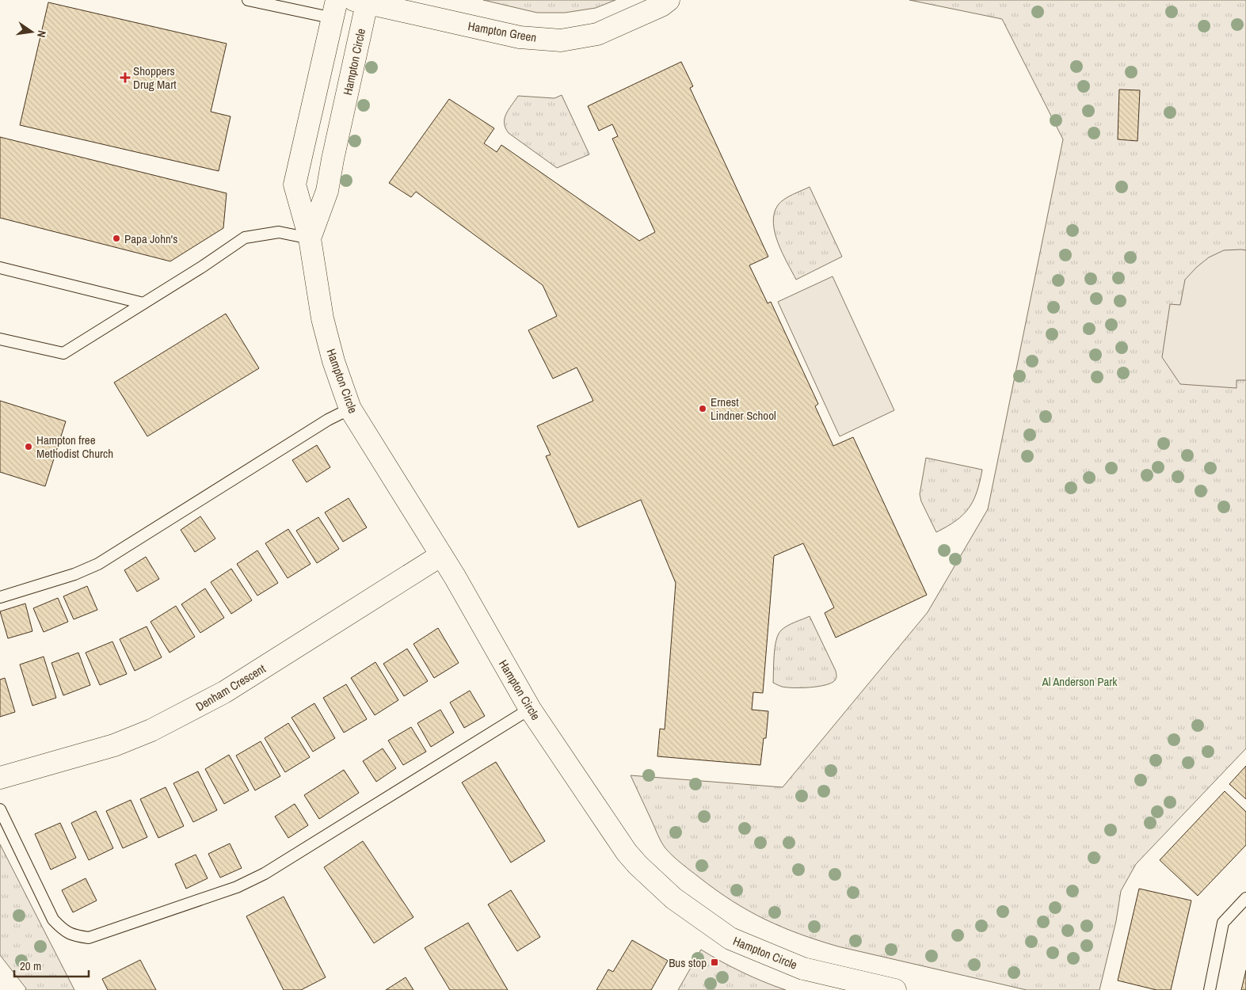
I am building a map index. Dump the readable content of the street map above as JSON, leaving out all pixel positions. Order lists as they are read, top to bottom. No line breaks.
{"streets":{"street":["Hampton Green","Hampton Circle","Denham Crescent"]},"crossings":[["Hampton Green","Hampton Circle"],["Hampton Circle","Denham Crescent"]],"parks":["Al Anderson Park"],"places":{"health":["Shoppers Drug Mart"],"other":["Papa John's","Ernest Lindner School","Hampton free Methodist Church"],"transit":["Bus stop"]},"scale_bar":"20 m","north":"right"}
